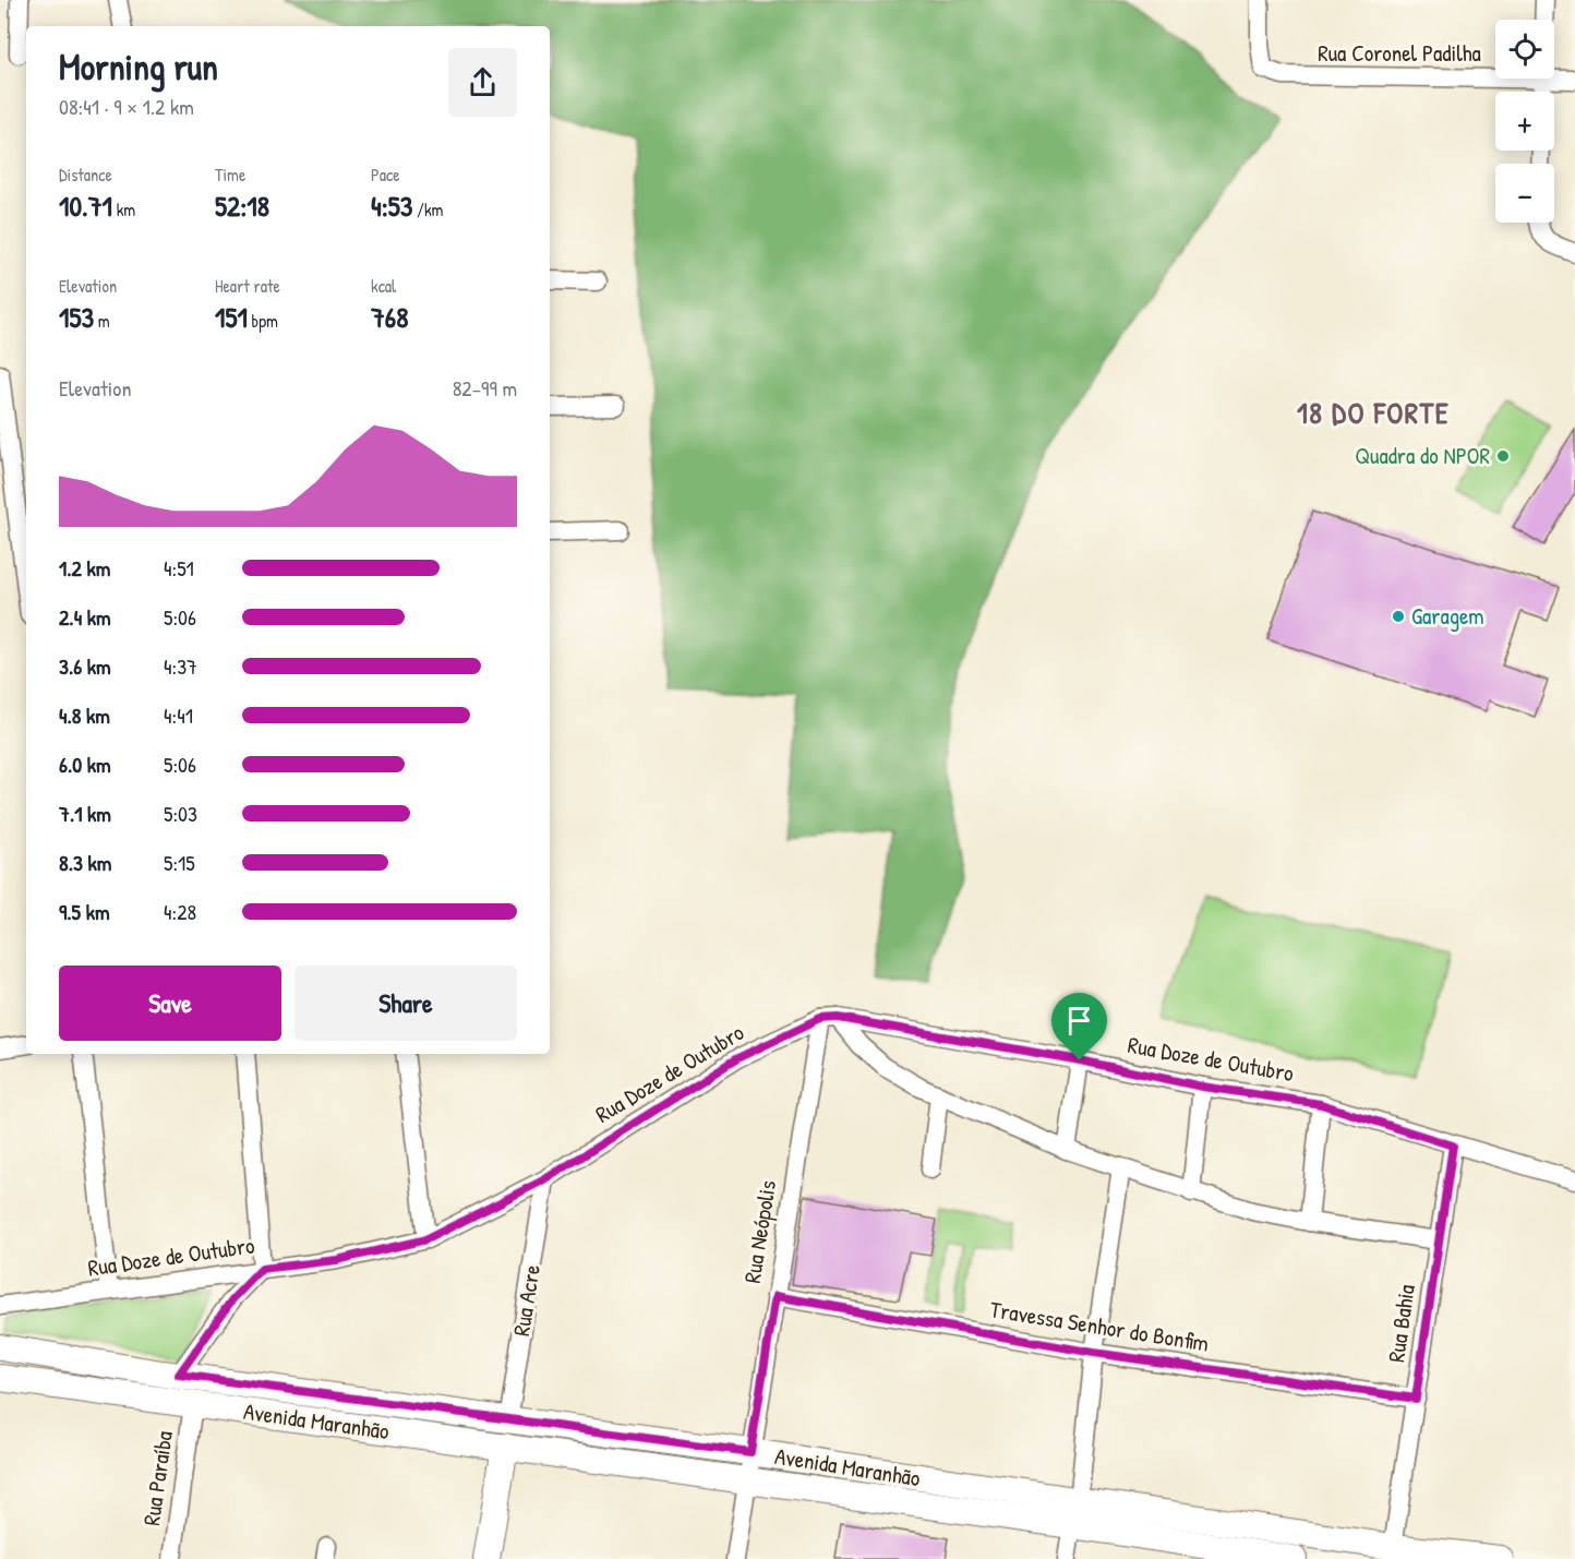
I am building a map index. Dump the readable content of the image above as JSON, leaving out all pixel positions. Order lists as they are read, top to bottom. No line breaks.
{"streets":{"main road":["Rua Acre","Avenida Maranhão"],"street":["Rua Coronel Padilha","Rua Doze de Outubro","Rua Neópolis","Rua Bahia","Travessa Senhor do Bonfim","Rua Paraíba"]},"crossings":[["Rua Doze de Outubro","Rua Neópolis"],["Rua Doze de Outubro","Rua Acre"],["Rua Doze de Outubro","Rua Bahia"],["Rua Neópolis","Travessa Senhor do Bonfim"],["Rua Neópolis","Avenida Maranhão"],["Rua Acre","Avenida Maranhão"],["Rua Bahia","Travessa Senhor do Bonfim"],["Rua Bahia","Avenida Maranhão"],["Avenida Maranhão","Rua Paraíba"]],"districts":["18 DO FORTE"],"places":["Quadra do NPOR","Garagem"],"page":{"map_buttons":["+","−"],"heading":["Morning run","08:41 · 9 × 1.2 km"],"stats":[["Distance","10.71 km"],["Time","52:18"],["Pace","4:53 /km"],["Elevation","153 m"],["Heart rate","151 bpm"],["kcal","768"]],"chart":["Elevation","82–99 m"],"list":[{"name":"1.2 km","note":"4:51"},{"name":"2.4 km","note":"5:06"},{"name":"3.6 km","note":"4:37"},{"name":"4.8 km","note":"4:41"},{"name":"6.0 km","note":"5:06"},{"name":"7.1 km","note":"5:03"},{"name":"8.3 km","note":"5:15"},{"name":"9.5 km","note":"4:28"}],"buttons":["Save","Share"]}}
